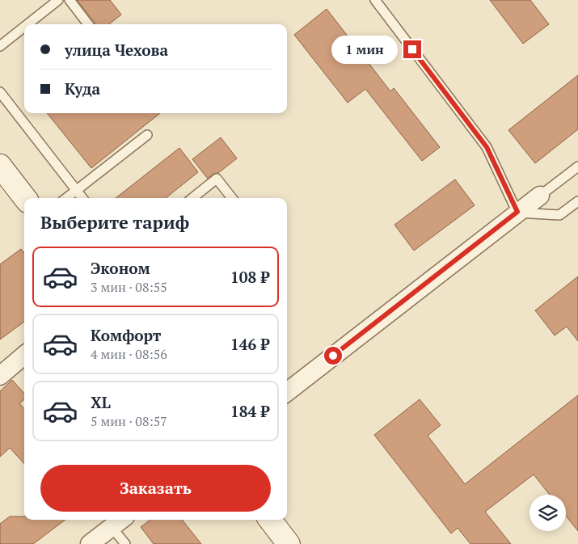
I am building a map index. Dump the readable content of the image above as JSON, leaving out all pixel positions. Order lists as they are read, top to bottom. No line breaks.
{"page":{"banner":["улица Чехова","Куда"],"bubble":"1 мин","heading":"Выберите тариф","list":[{"name":"Эконом","note":"3 мин · 08:55","value":"108 ₽"},{"name":"Комфорт","note":"4 мин · 08:56","value":"146 ₽"},{"name":"XL","note":"5 мин · 08:57","value":"184 ₽"}],"buttons":"Заказать"}}
